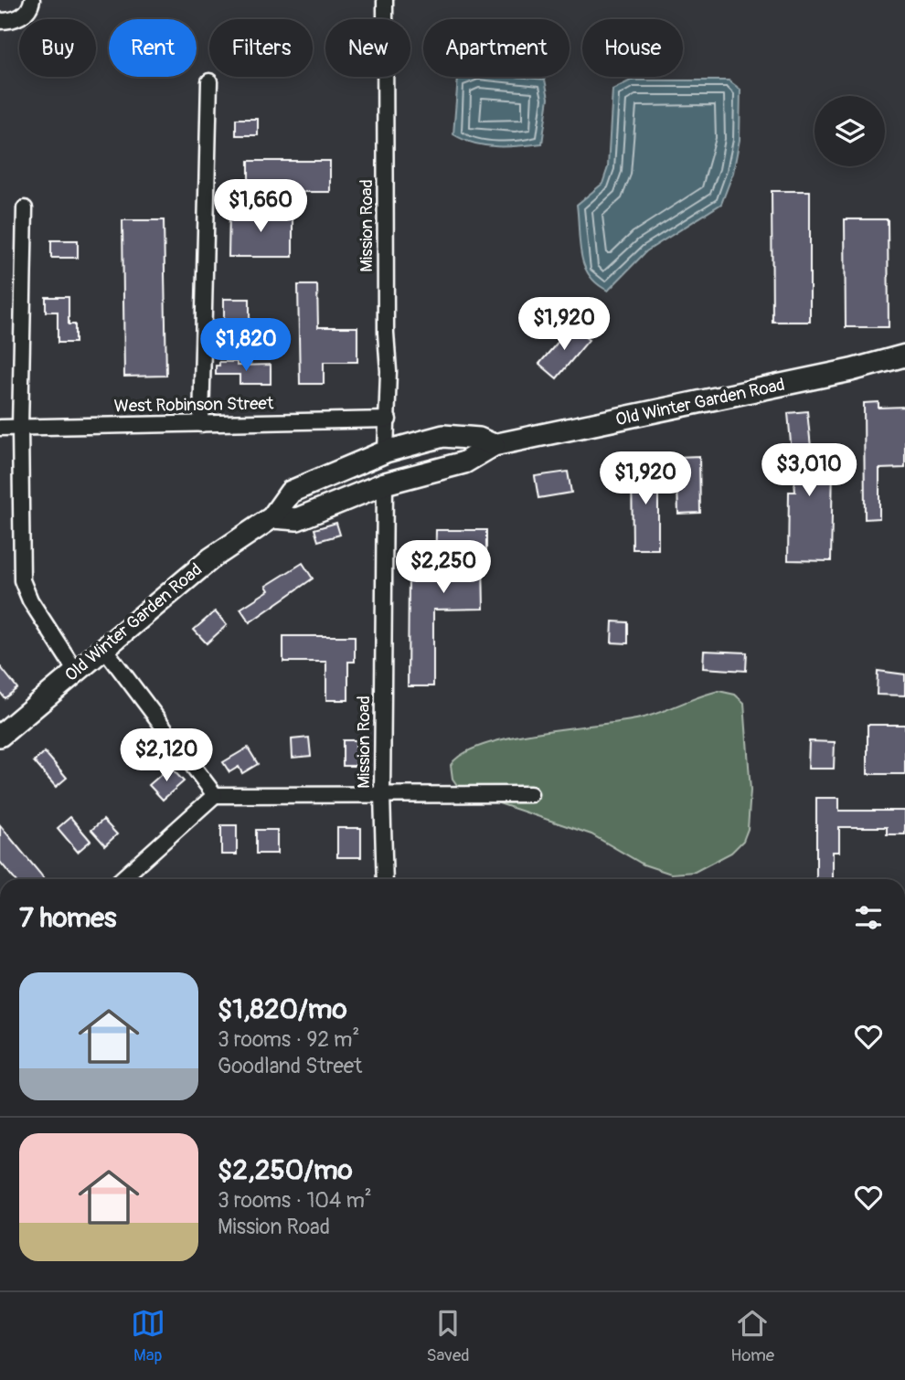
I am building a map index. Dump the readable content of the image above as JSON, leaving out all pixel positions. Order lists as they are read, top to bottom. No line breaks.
{"streets":{"main road":["Old Winter Garden Road"],"street":["Mission Road","West Robinson Street"]},"crossings":[["Mission Road","Old Winter Garden Road"],["Mission Road","West Robinson Street"]],"page":{"chip":["Buy","Rent","Filters","New","Apartment","House"],"price":["$1,660","$1,920","$1,820","$3,010","$1,920","$2,250","$2,120"],"heading":"7 homes","list":[{"name":"$1,820/mo","note":"3 rooms · 92 m² · Goodland Street"},{"name":"$2,250/mo","note":"3 rooms · 104 m² · Mission Road"}],"tabs":["Map","Saved","Home"]}}
